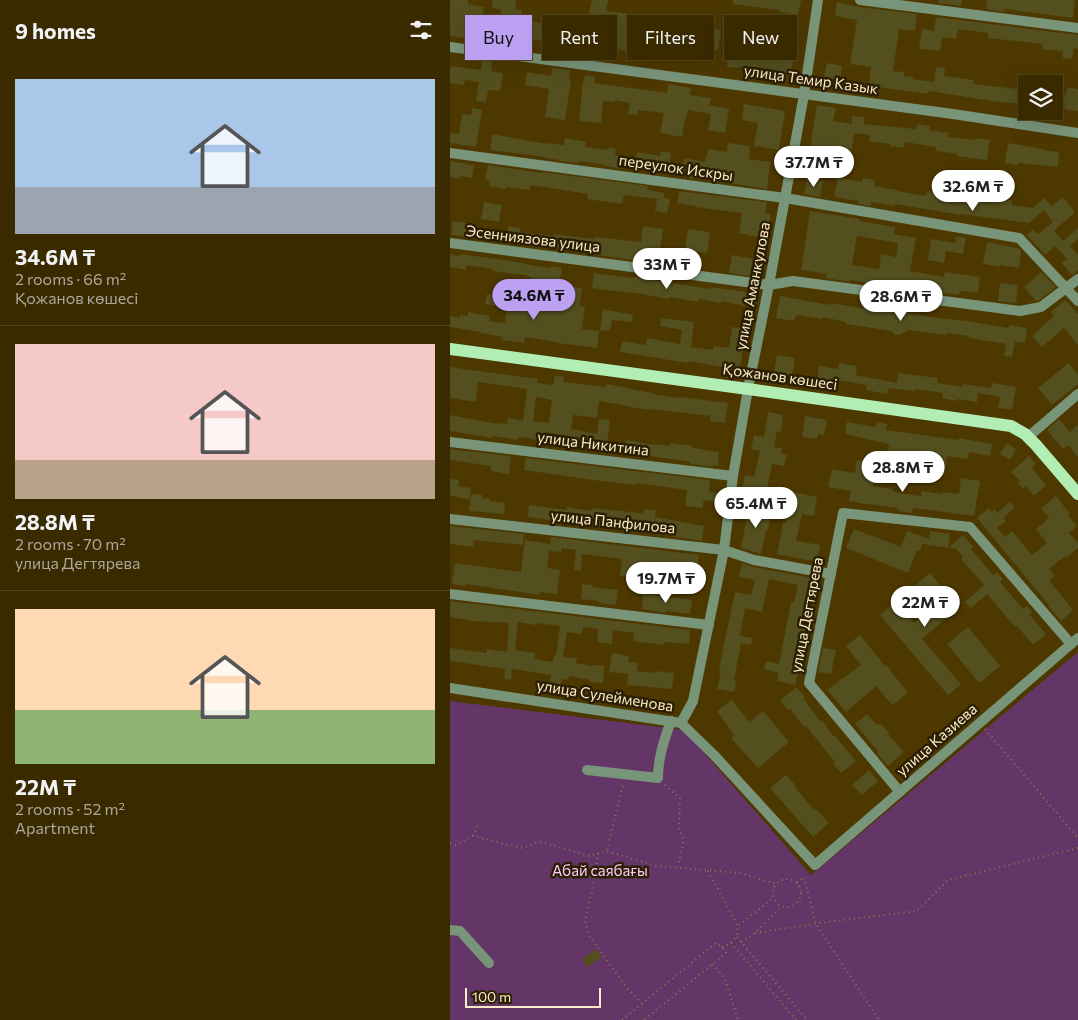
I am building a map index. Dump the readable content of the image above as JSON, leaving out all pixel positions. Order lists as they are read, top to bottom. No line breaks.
{"streets":{"main road":["Қожанов көшесі"],"street":["улица Темир Казык","переулок Искры","Эсенниязова улица","улица Аманкулова","улица Никитина","улица Панфилова","улица Дегтярева","улица Сулейменова","улица Казиева"]},"crossings":[["улица Темир Казык","улица Аманкулова"],["переулок Искры","Эсенниязова улица"],["переулок Искры","улица Аманкулова"],["Эсенниязова улица","улица Аманкулова"],["улица Аманкулова","Қожанов көшесі"],["улица Аманкулова","улица Никитина"],["улица Аманкулова","улица Панфилова"],["улица Аманкулова","улица Сулейменова"],["улица Панфилова","улица Дегтярева"],["улица Дегтярева","улица Казиева"],["улица Сулейменова","улица Казиева"]],"parks":["Абай саябағы"],"scale_bar":"100 m","page":{"heading":"9 homes","chip":["Buy","Rent","Filters","New"],"list":[{"name":"34.6M ₸","note":"2 rooms · 66 m² · Қожанов көшесі"},{"name":"28.8M ₸","note":"2 rooms · 70 m² · улица Дегтярева"},{"name":"22M ₸","note":"2 rooms · 52 m² · Apartment"}],"price":["37.7M ₸","32.6M ₸","33M ₸","34.6M ₸","28.6M ₸","28.8M ₸","65.4M ₸","19.7M ₸","22M ₸"],"scale":"100 m"}}
